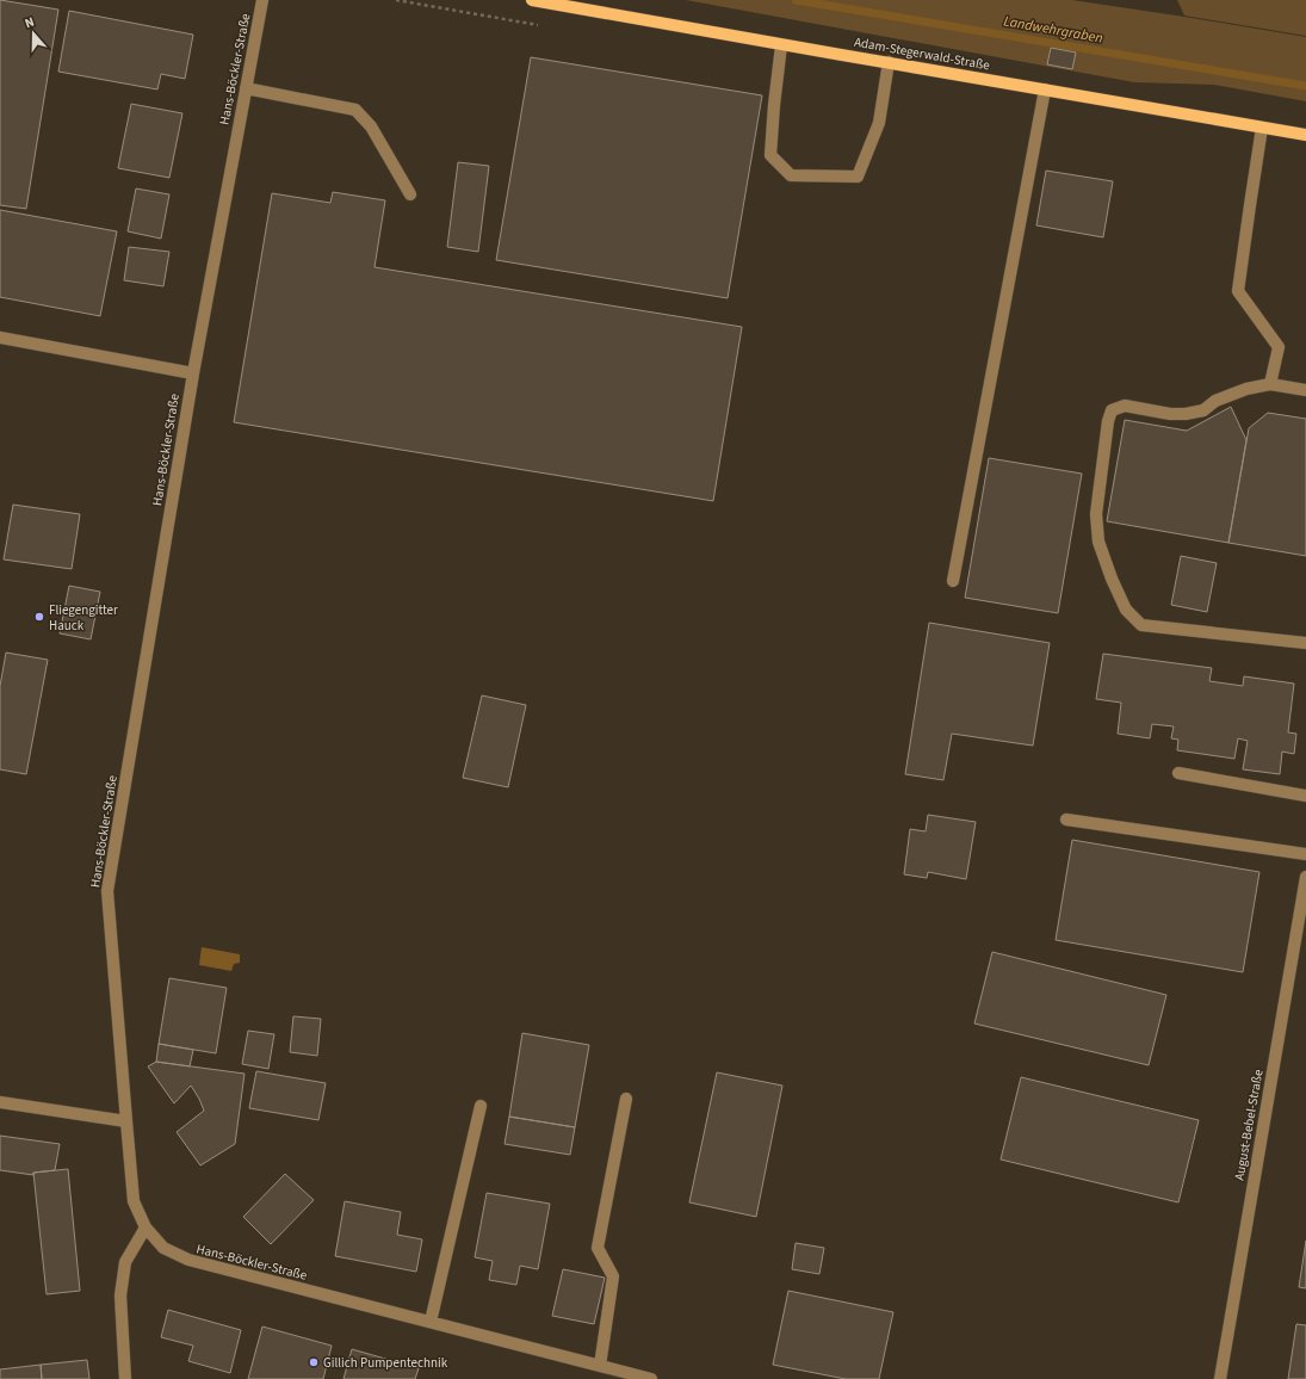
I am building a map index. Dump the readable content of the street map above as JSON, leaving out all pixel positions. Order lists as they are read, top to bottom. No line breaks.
{"streets":{"main road":["Adam-Stegerwald-Straße"],"street":["Hans-Böckler-Straße","August-Bebel-Straße"]},"water":["Landwehrgraben"],"places":["Fliegengitter Hauck","Gillich Pumpentechnik"],"north":"top"}
